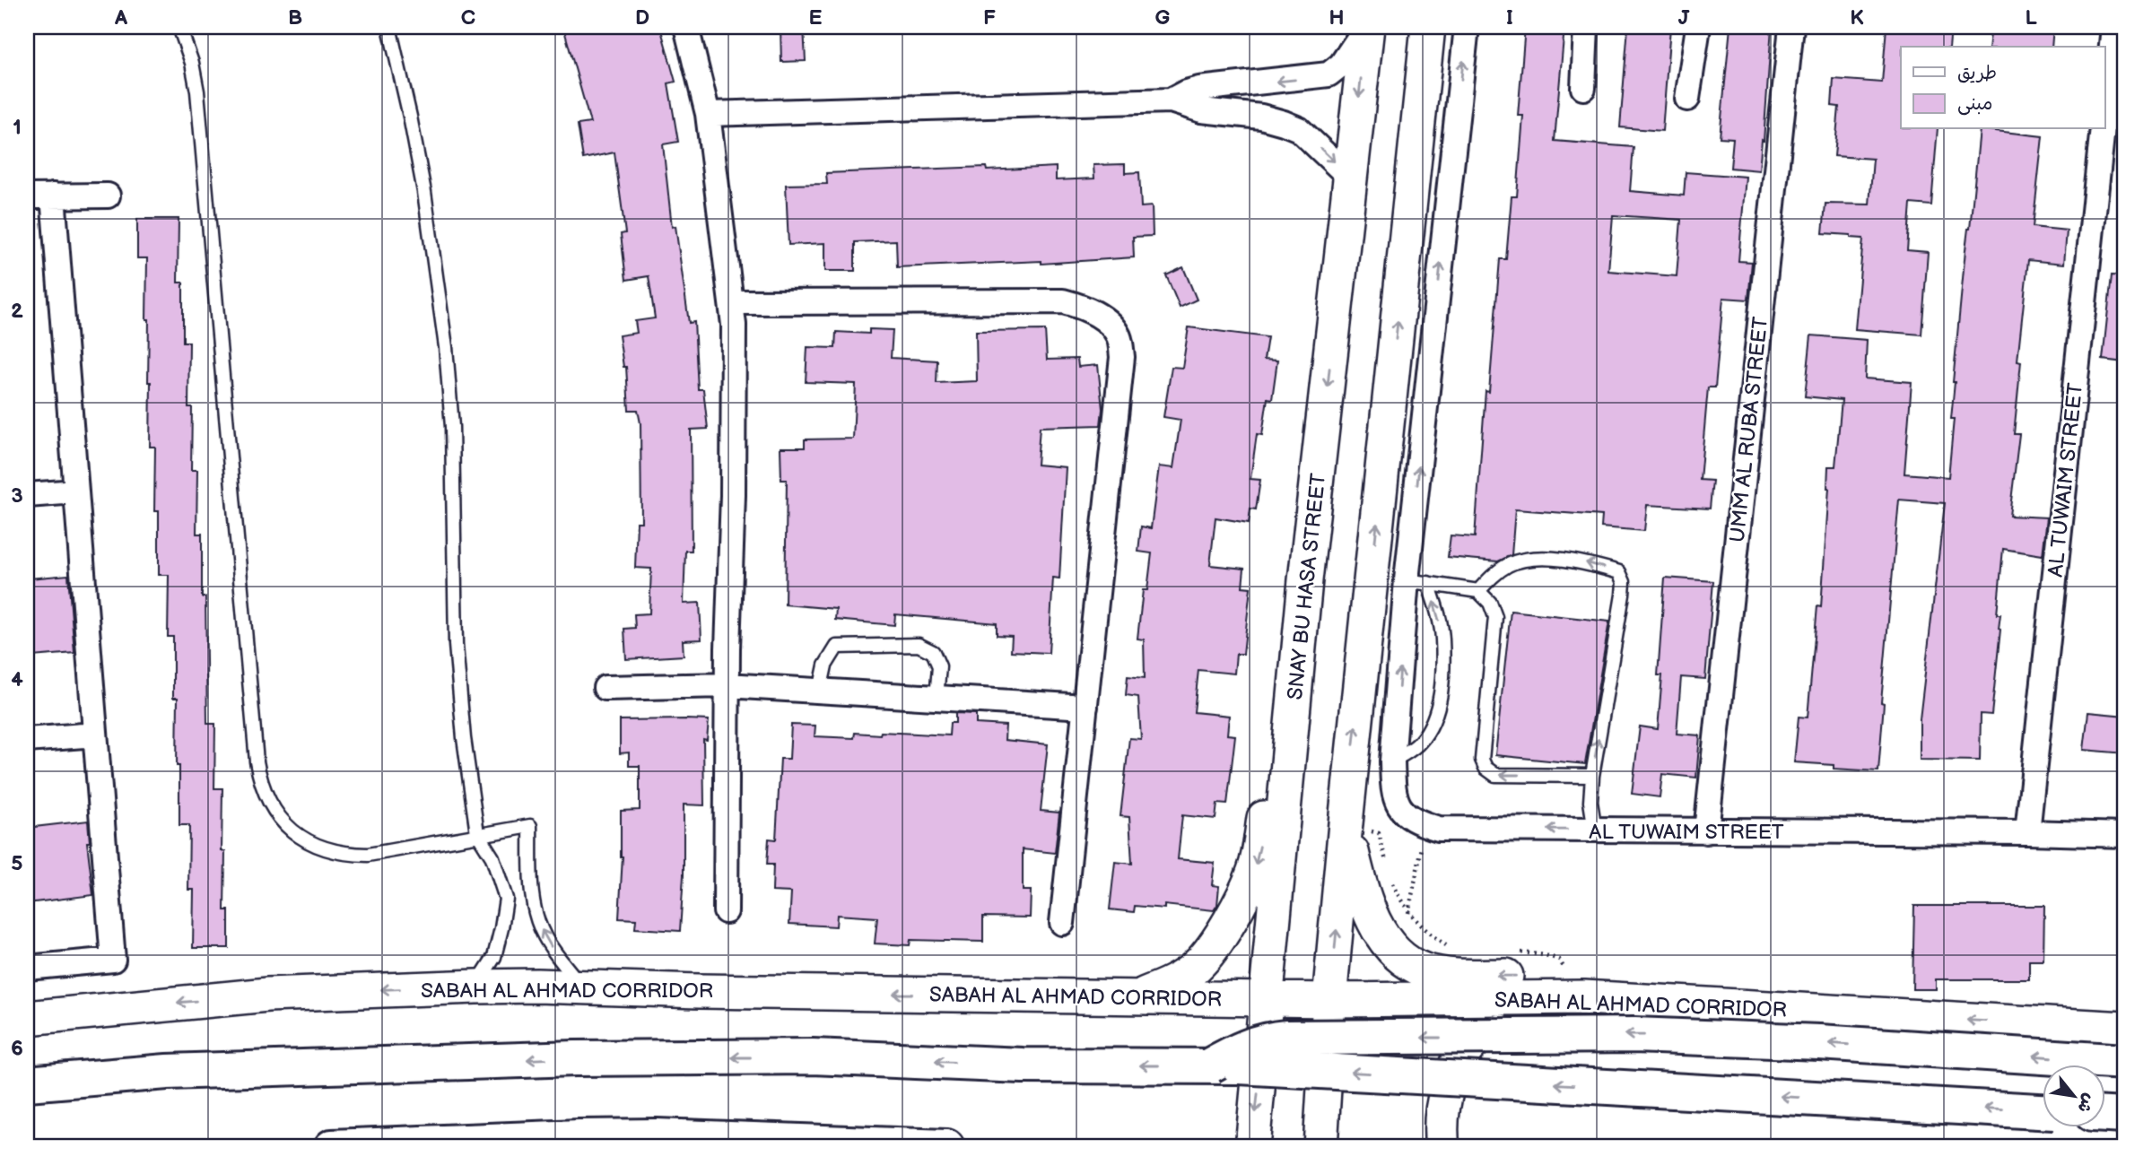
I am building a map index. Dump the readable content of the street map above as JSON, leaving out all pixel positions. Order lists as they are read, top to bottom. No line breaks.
{"streets":{"street":["UMM AL RUBA STREET","AL TUWAIM STREET","SNAY BU HASA STREET","SABAH AL AHMAD CORRIDOR"]},"crossings":[["UMM AL RUBA STREET","AL TUWAIM STREET"],["SNAY BU HASA STREET","SABAH AL AHMAD CORRIDOR"]],"one_way":["SABAH AL AHMAD CORRIDOR"],"legend":["طريق","مبنى"],"north":"bottom right","grid":{"columns":["A","B","C","D","E","F","G","H","I","J","K","L"],"rows":["1","2","3","4","5","6"]}}
